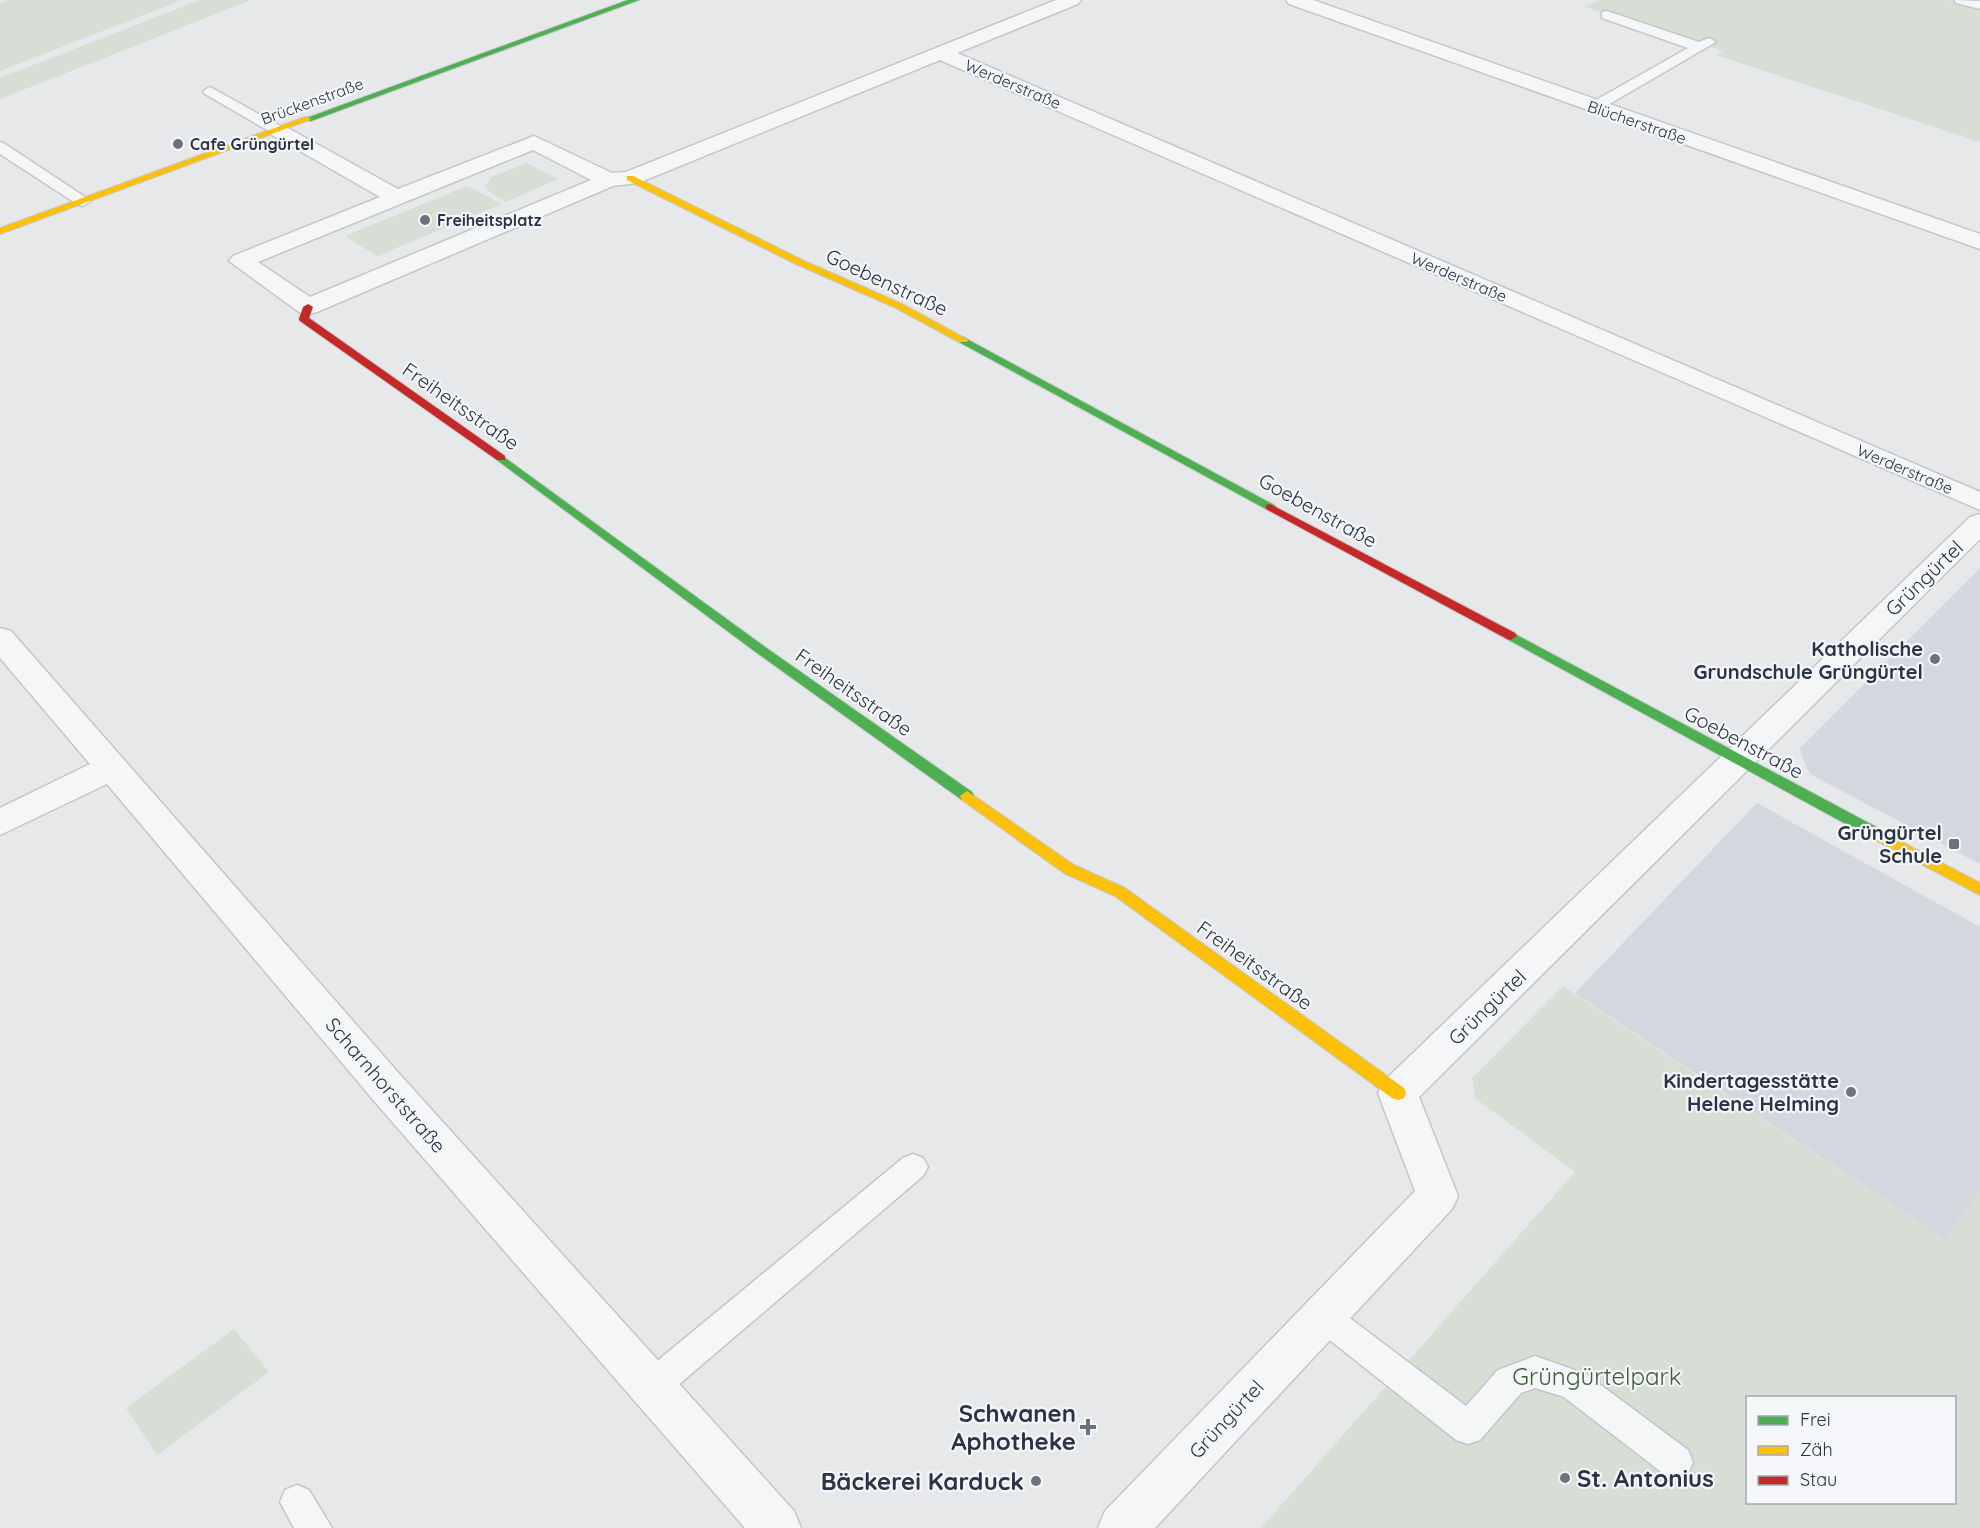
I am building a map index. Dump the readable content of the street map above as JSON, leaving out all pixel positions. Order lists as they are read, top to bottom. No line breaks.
{"streets":{"street":["Werderstraße","Brückenstraße","Blücherstraße","Goebenstraße","Freiheitsstraße","Grüngürtel","Scharnhorststraße"]},"crossings":[["Werderstraße","Goebenstraße"],["Goebenstraße","Grüngürtel"],["Freiheitsstraße","Grüngürtel"]],"parks":["Grüngürtelpark"],"places":{"other":["Cafe Grüngürtel","Freiheitsplatz","Katholische Grundschule Grüngürtel","Kindertagesstätte Helene Helming","St. Antonius","Bäckerei Karduck"],"transit":["Grüngürtel Schule"],"health":["Schwanen Aphotheke"]},"legend":["Frei","Zäh","Stau"]}
